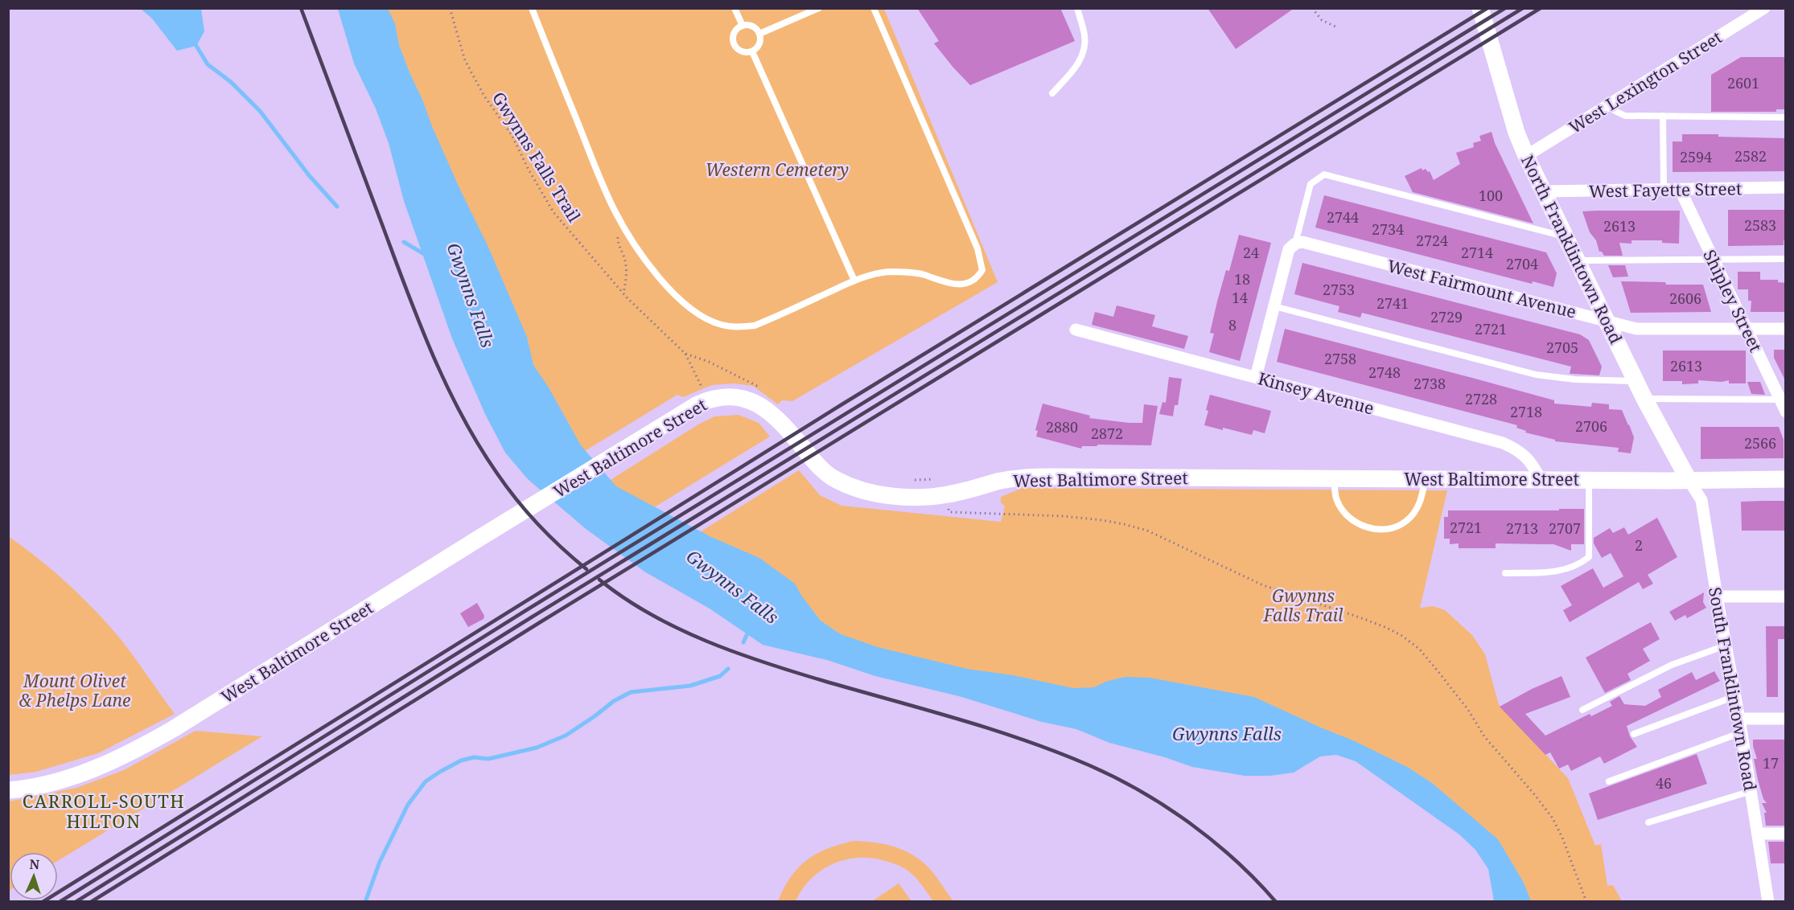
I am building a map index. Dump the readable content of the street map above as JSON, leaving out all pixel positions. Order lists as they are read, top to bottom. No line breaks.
{"streets":{"main road":["North Franklintown Road","West Baltimore Street"],"street":["West Lexington Street","West Fayette Street","West Fairmount Avenue","Shipley Street","Kinsey Avenue","South Franklintown Road"],"path":["Gwynns Falls Trail"]},"crossings":[["West Lexington Street","North Franklintown Road"],["West Fayette Street","North Franklintown Road"],["West Fayette Street","Shipley Street"],["North Franklintown Road","West Fairmount Avenue"],["North Franklintown Road","West Baltimore Street"],["North Franklintown Road","South Franklintown Road"],["West Fairmount Avenue","Shipley Street"],["Kinsey Avenue","West Baltimore Street"],["West Baltimore Street","South Franklintown Road"]],"districts":["CARROLL-SOUTH HILTON"],"water":["Gwynns Falls"],"parks":["Western Cemetery","Gwynns Falls Trail","Mount Olivet & Phelps Lane"],"house_numbers":["2601","2582","2594","100","2744","2583","2613","2734","2724","24","2714","2704","18","2753","14","2606","2741","2729","8","2721","2705","2758","2613","2748","2738","2728","2718","2706","2880","2872","2566","2721","2713","2707","2","17","46"],"north":"top"}
